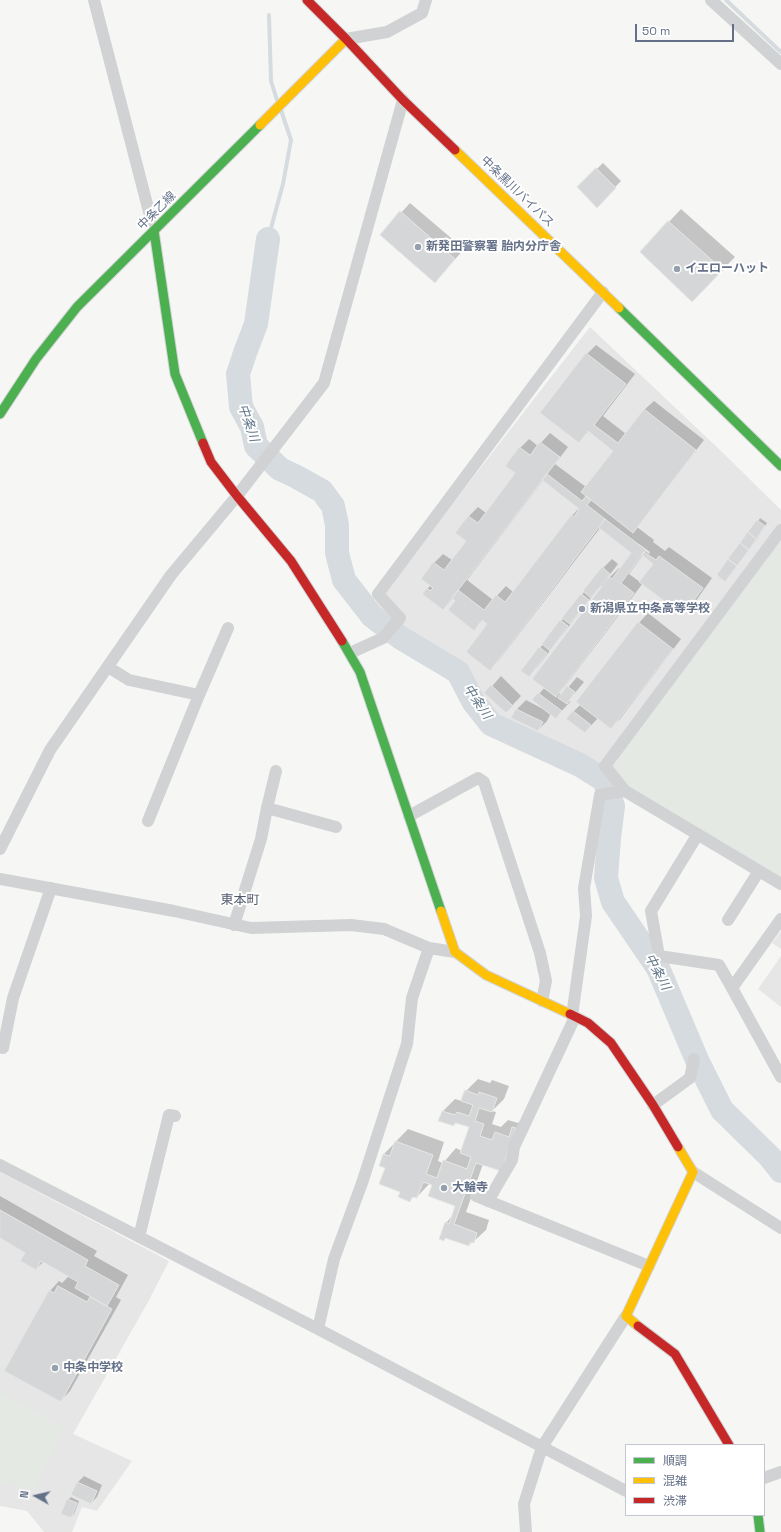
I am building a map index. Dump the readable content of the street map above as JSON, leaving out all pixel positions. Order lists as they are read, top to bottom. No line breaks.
{"streets":{"main road":["中条黒川バイパス","中条乙線"]},"crossings":[["中条黒川バイパス","中条乙線"]],"districts":["東本町"],"water":["中条川"],"places":["新発田警察署 胎内分庁舎","イエローハット","新潟県立中条高等学校","大輪寺","中条中学校"],"legend":["順調","混雑","渋滞"],"scale_bar":"50 m","north":"left"}
